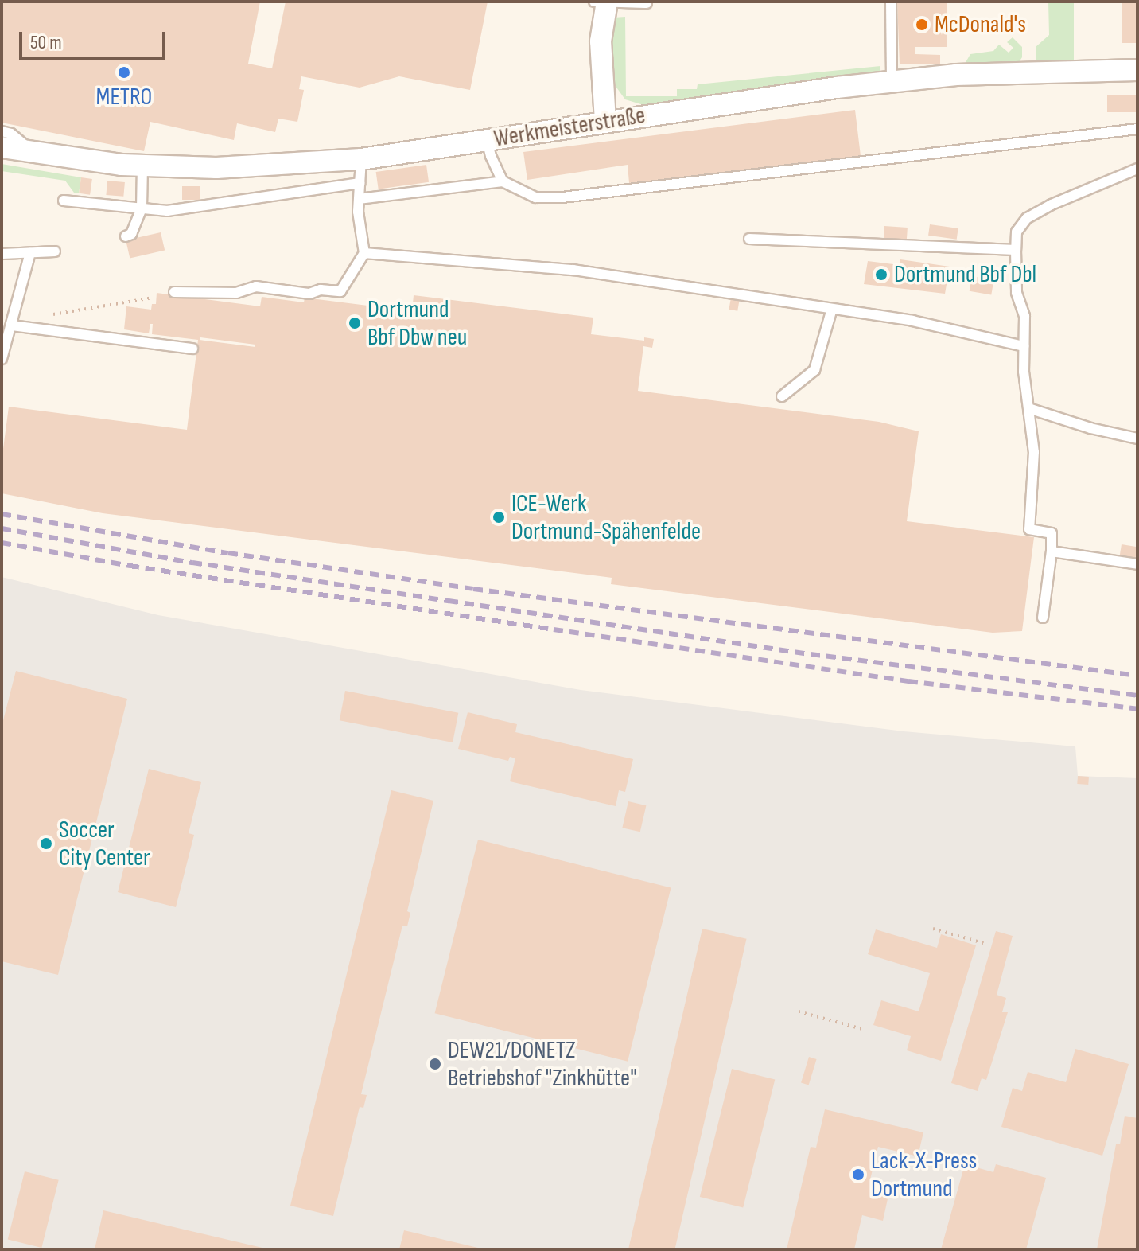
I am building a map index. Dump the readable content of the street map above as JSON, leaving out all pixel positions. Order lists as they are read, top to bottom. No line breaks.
{"streets":{"street":["Werkmeisterstraße"]},"places":["McDonald's","METRO","Dortmund Bbf Dbl","Dortmund Bbf Dbw neu","ICE-Werk Dortmund-Spähenfelde","Soccer City Center","DEW21/DONETZ Betriebshof \"Zinkhütte\"","Lack-X-Press Dortmund"],"scale_bar":"50 m"}
